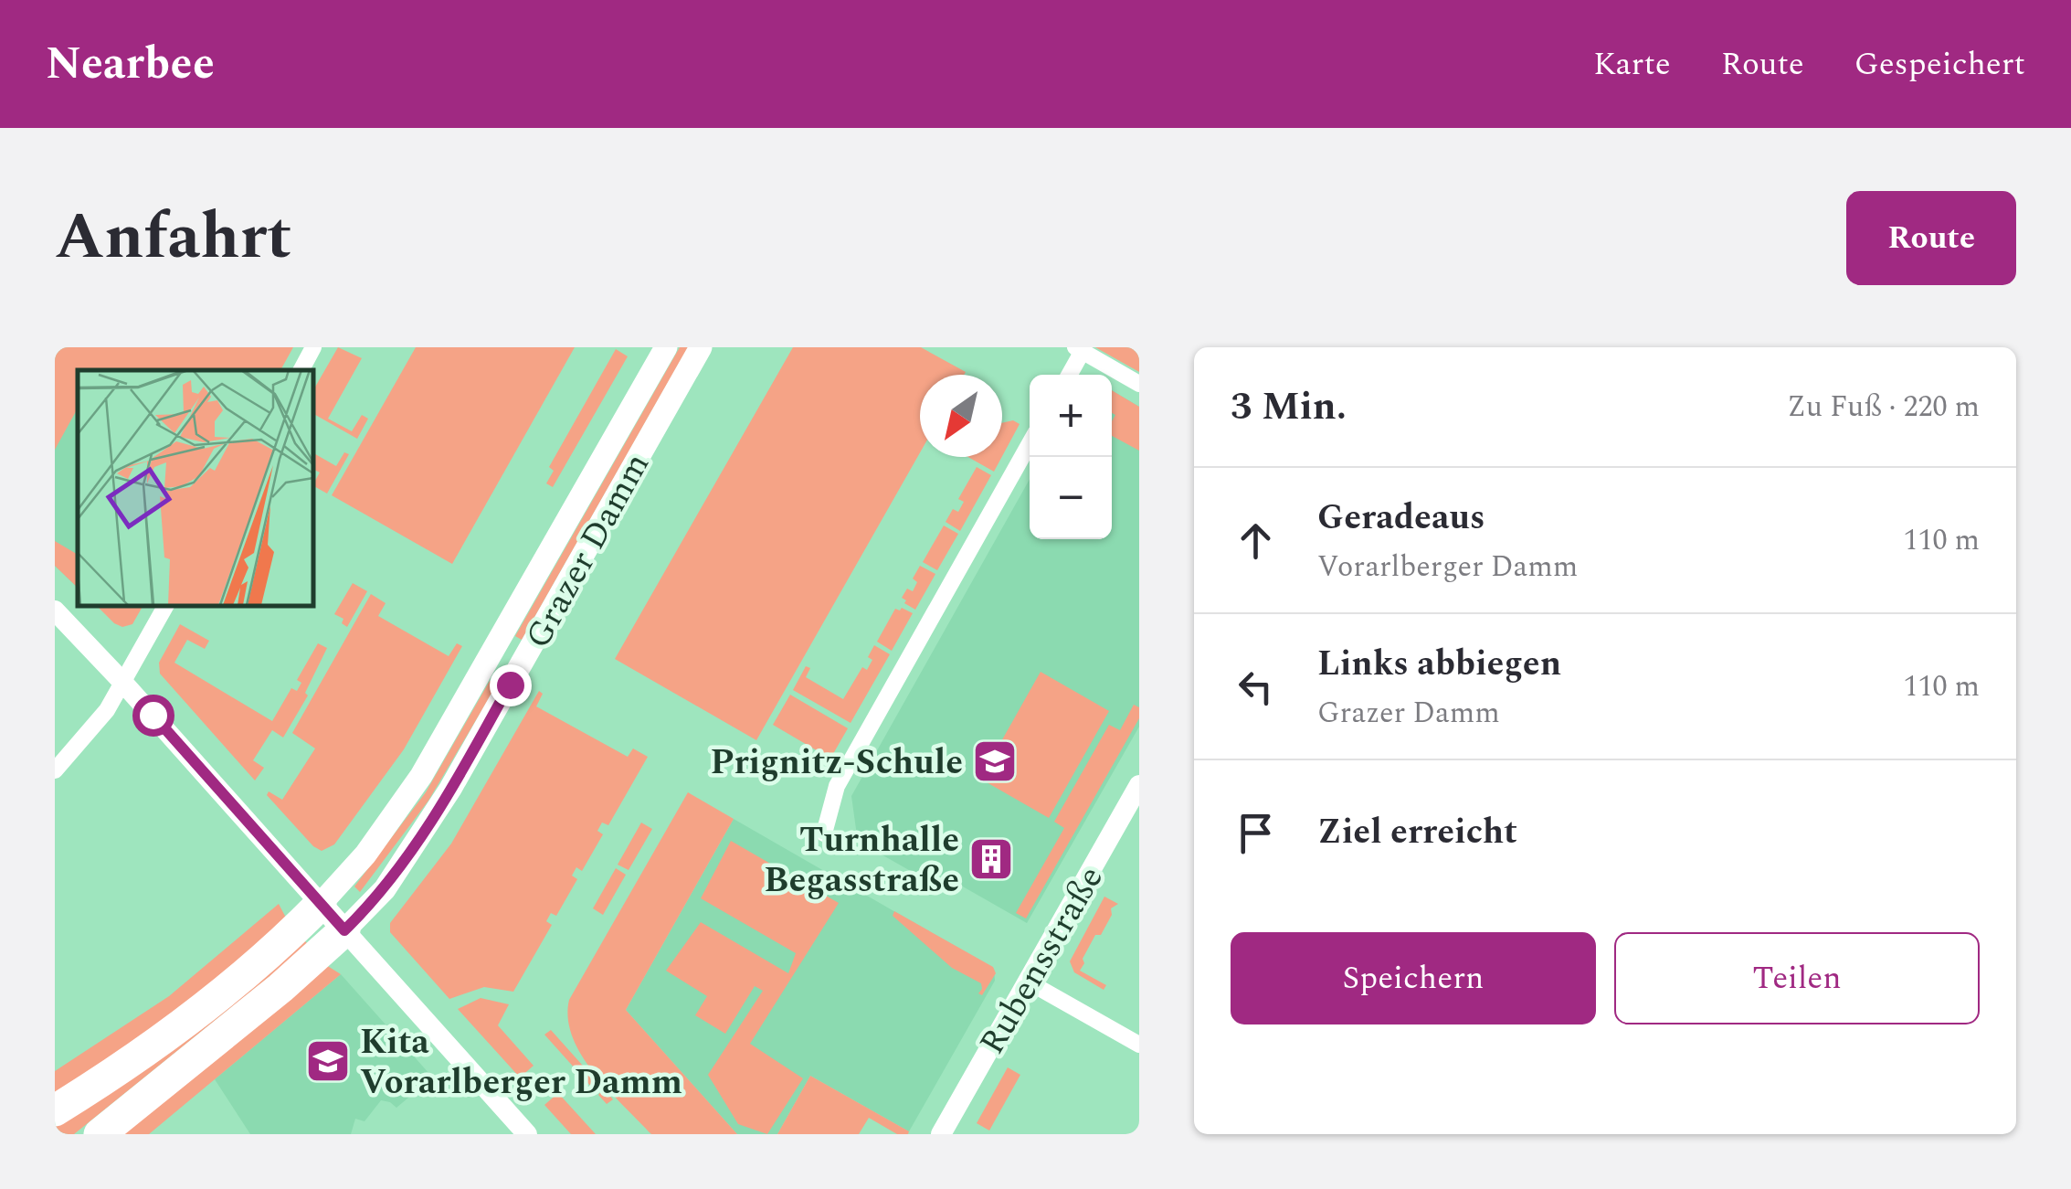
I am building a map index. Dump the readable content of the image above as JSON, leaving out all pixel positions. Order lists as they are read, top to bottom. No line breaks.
{"streets":{"main road":["Grazer Damm"],"street":["Rubensstraße"]},"places":{"school or university":["Prignitz-Schule","Kita Vorarlberger Damm"],"building":["Turnhalle Begasstraße"]},"north":"bottom left","page":{"header":"Nearbee","nav":["Karte","Route","Gespeichert"],"title":"Anfahrt","buttons":["Route",["Speichern","Teilen"]],"heading":["3 Min.","Zu Fuß · 220 m"],"map_buttons":["+","−"],"list":[["Geradeaus","Vorarlberger Damm","110 m"],["Links abbiegen","Grazer Damm","110 m"],"Ziel erreicht"]}}
